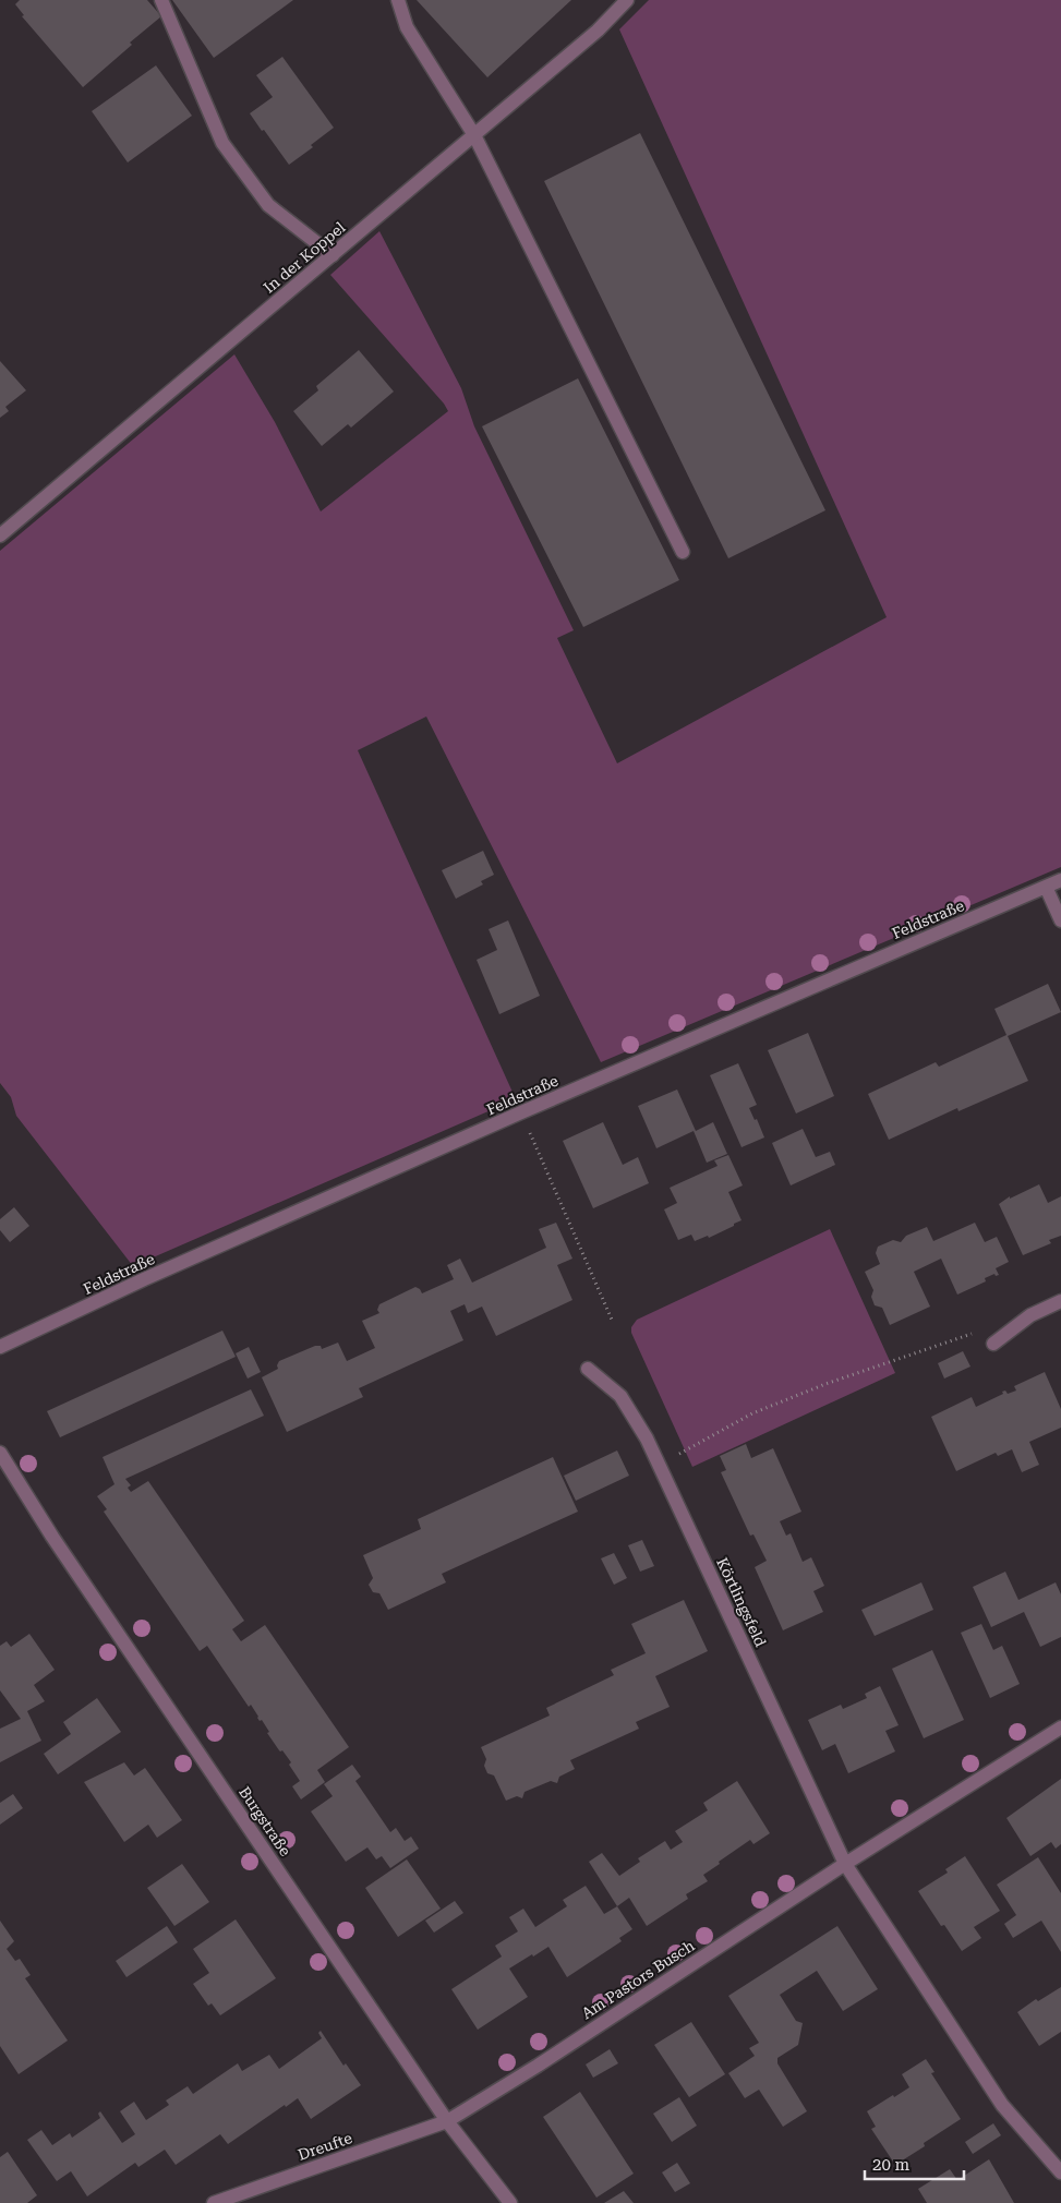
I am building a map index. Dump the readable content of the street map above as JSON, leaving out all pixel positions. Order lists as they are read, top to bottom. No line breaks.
{"streets":{"street":["In der Koppel","Feldstraße","Körtlingsfeld","Burgstraße","Am Pastors Busch","Dreufte"]},"crossings":[["Körtlingsfeld","Am Pastors Busch"],["Burgstraße","Am Pastors Busch"],["Burgstraße","Dreufte"],["Am Pastors Busch","Dreufte"]],"scale_bar":"20 m"}
